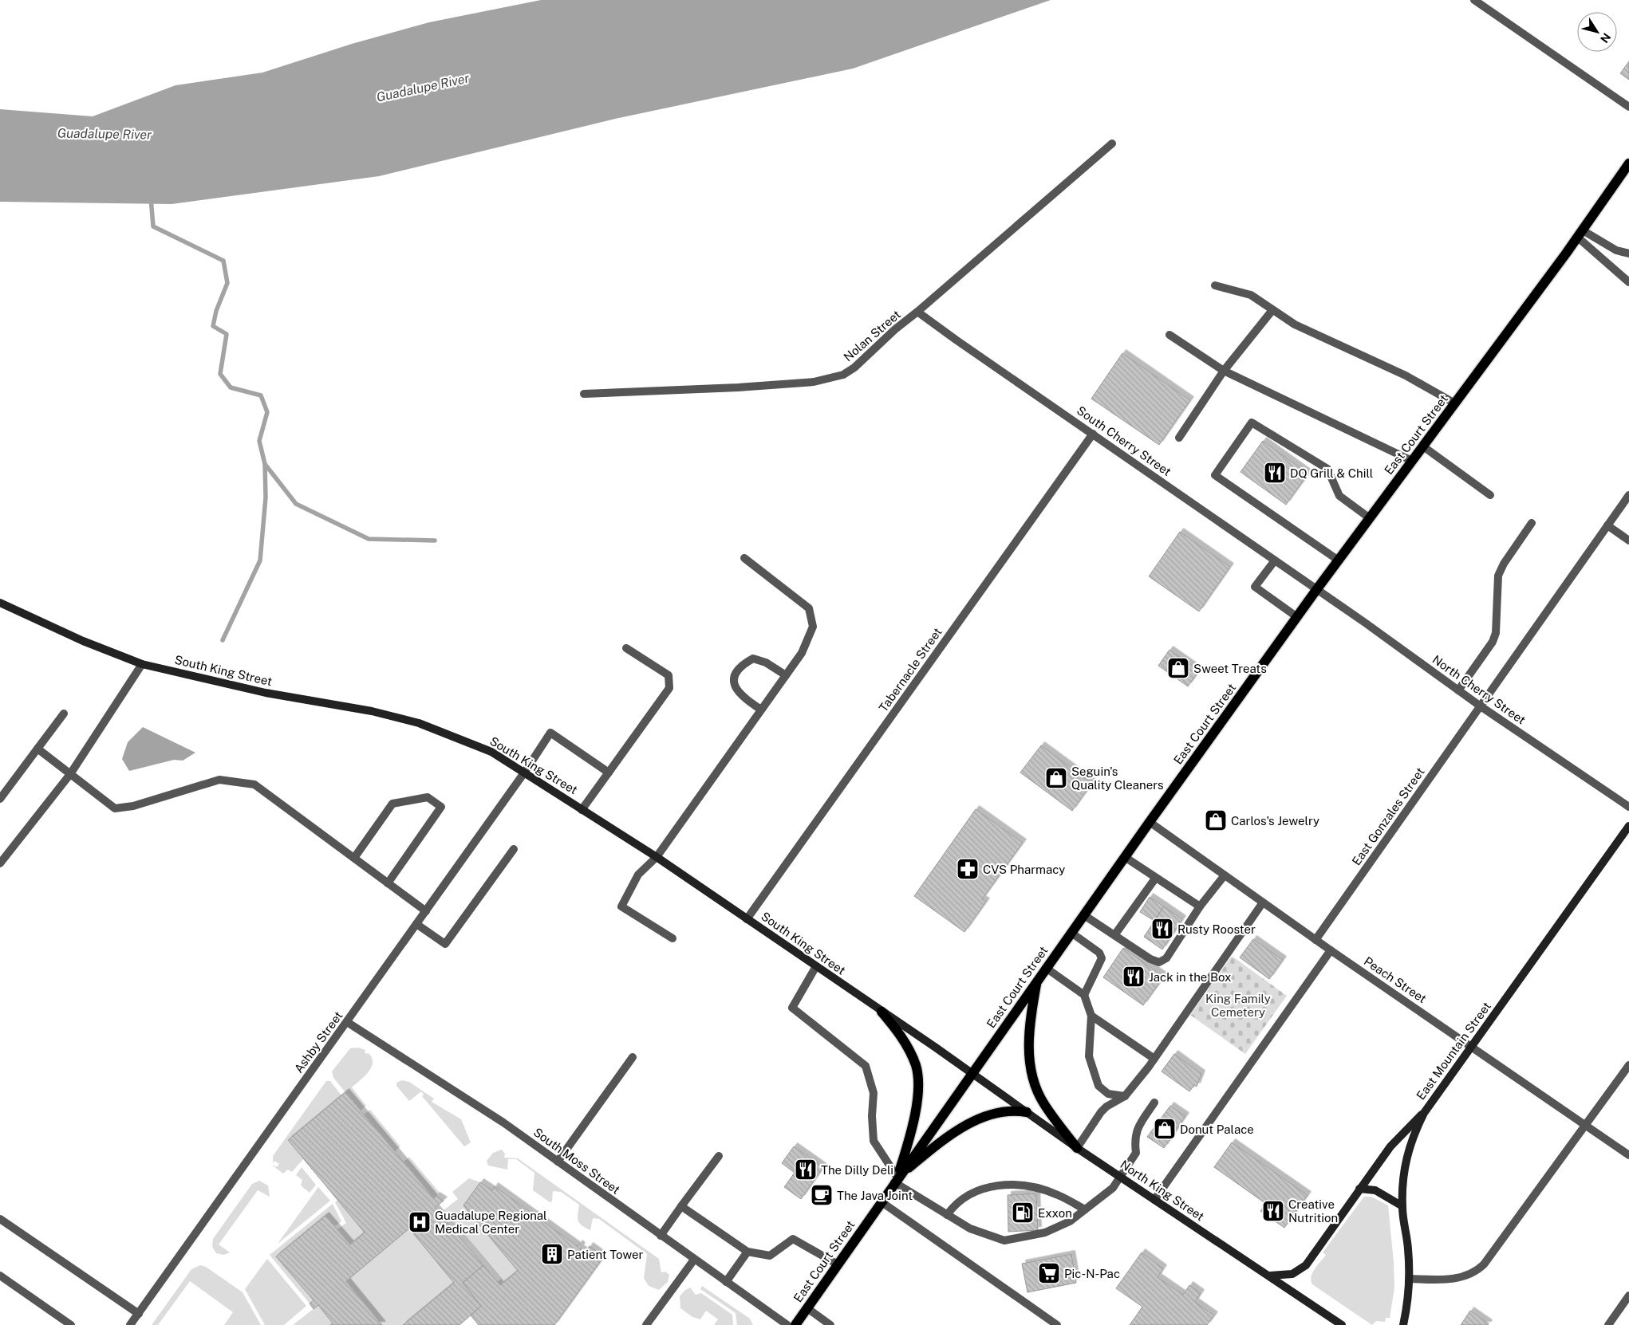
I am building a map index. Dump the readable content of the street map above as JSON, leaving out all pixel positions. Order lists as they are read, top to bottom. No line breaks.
{"streets":{"main road":["East Court Street","South King Street","East Mountain Street","North King Street"],"street":["Nolan Street","South Cherry Street","Tabernacle Street","North Cherry Street","East Gonzales Street","Peach Street","Ashby Street","South Moss Street"]},"crossings":[["Nolan Street","South Cherry Street"],["East Court Street","South Cherry Street"],["East Court Street","South King Street"],["East Court Street","North Cherry Street"],["East Court Street","Peach Street"],["East Court Street","North King Street"],["South Cherry Street","Tabernacle Street"],["South Cherry Street","North Cherry Street"],["Tabernacle Street","South King Street"],["South King Street","Ashby Street"],["South King Street","North King Street"],["North Cherry Street","East Gonzales Street"],["East Gonzales Street","Peach Street"],["Peach Street","East Mountain Street"],["Ashby Street","South Moss Street"]],"water":["Guadalupe River"],"parks":["King Family Cemetery"],"places":{"restaurant":["DQ Grill & Chill","Rusty Rooster","Jack in the Box","The Dilly Deli","Creative Nutrition"],"shop":["Sweet Treats","Seguin's Quality Cleaners","Carlos's Jewelry","Donut Palace"],"pharmacy":["CVS Pharmacy"],"cafe":["The Java Joint"],"fuel station":["Exxon"],"hospital":["Guadalupe Regional Medical Center"],"building":["Patient Tower"],"supermarket":["Pic-N-Pac"]},"north":"bottom right"}
